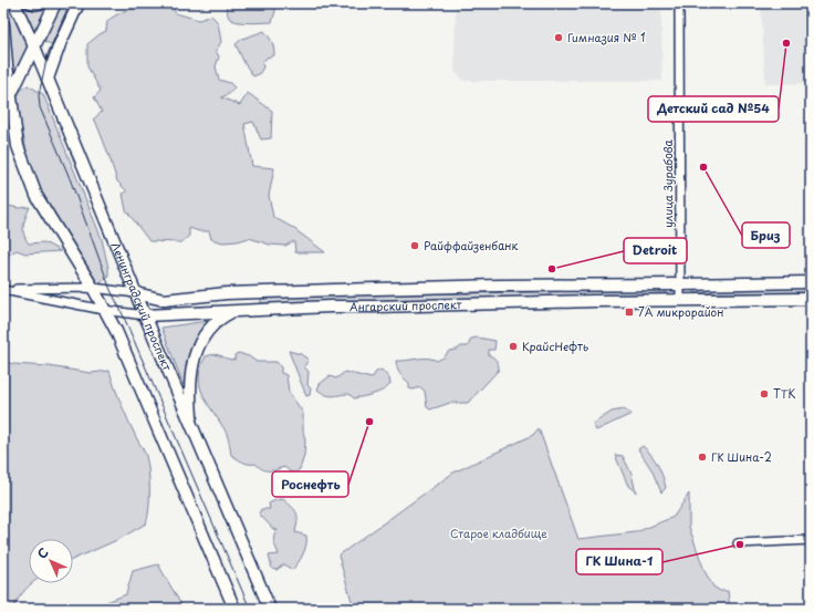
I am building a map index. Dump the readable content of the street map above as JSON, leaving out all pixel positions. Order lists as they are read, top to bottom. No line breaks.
{"streets":{"street":["улица Зурабова","Ангарский проспект","Ленинградский проспект"]},"crossings":[["улица Зурабова","Ангарский проспект"],["Ангарский проспект","Ленинградский проспект"]],"parks":["Старое кладбище"],"places":{"other":["Гимназия № 1","Детский сад №54","Бриз","Райффайзенбанк","Detroit","КрайсНефть","ТТК","Роснефть","ГК Шина-2","ГК Шина-1"],"transit":["7А микрорайон"]},"north":"top left"}
